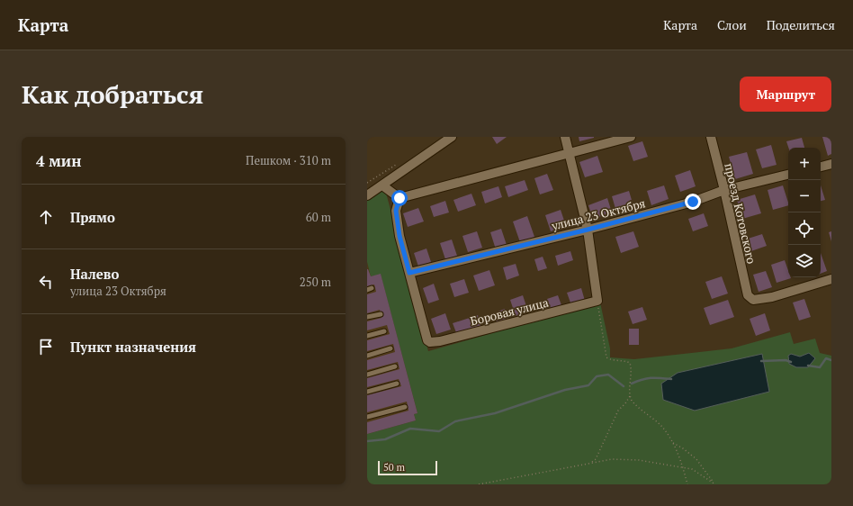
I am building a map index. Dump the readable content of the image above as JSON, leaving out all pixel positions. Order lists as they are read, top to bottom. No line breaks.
{"streets":{"street":["проезд Котовского","улица 23 Октября","Боровая улица"]},"crossings":[["проезд Котовского","улица 23 Октября"],["улица 23 Октября","Боровая улица"]],"scale_bar":"50 m","page":{"header":"Карта","nav":["Карта","Слои","Поделиться"],"buttons":"Маршрут","title":"Как добраться","heading":["4 мин","Пешком · 310 m"],"map_buttons":["+","−"],"list":[["Прямо","60 m"],["Налево","улица 23 Октября","250 m"],"Пункт назначения"],"scale":"50 m"}}
